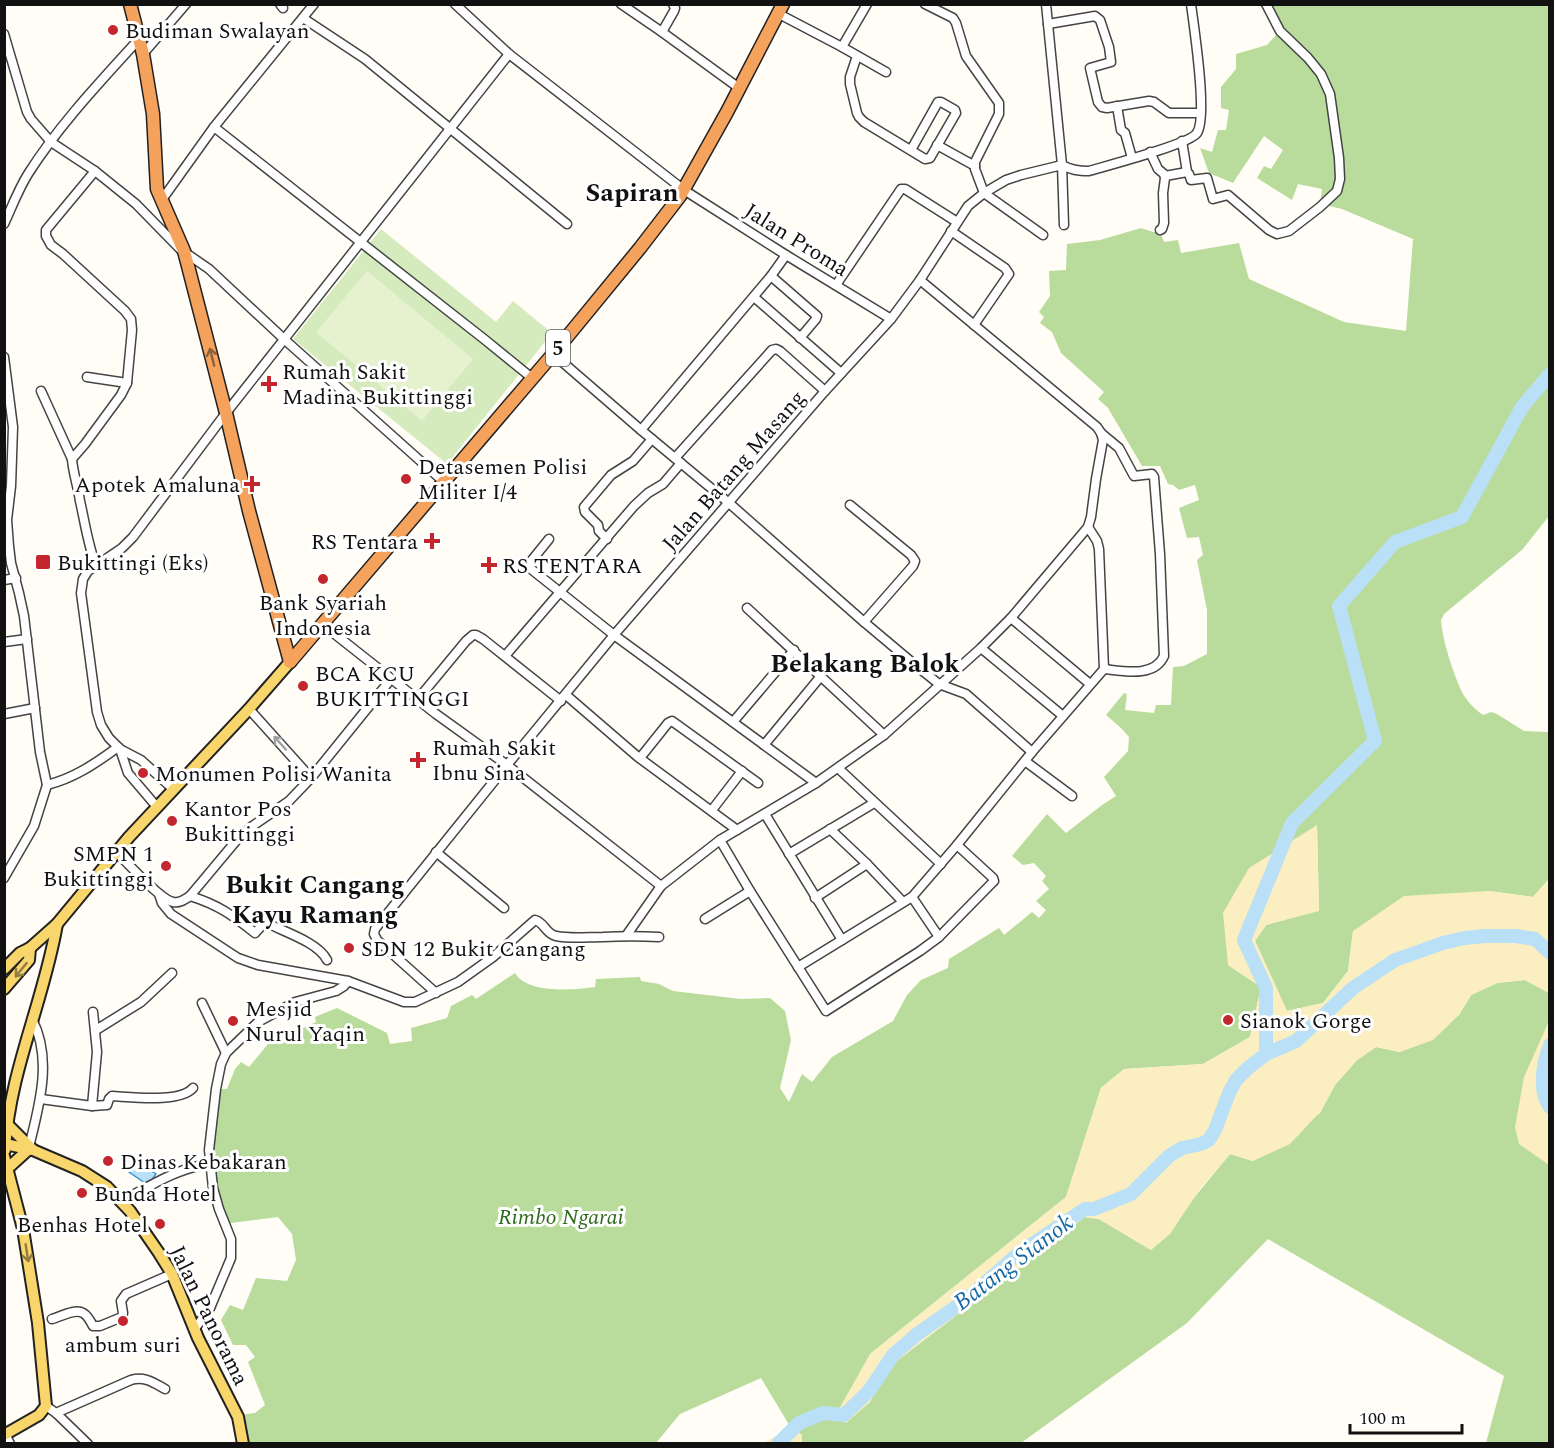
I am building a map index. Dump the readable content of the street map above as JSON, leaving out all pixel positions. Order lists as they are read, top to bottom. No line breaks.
{"streets":{"highway":["5"],"main road":["Jalan Panorama"],"street":["Jalan Proma","Jalan Batang Masang"]},"crossings":[["Jalan Proma","5"],["Jalan Proma","Jalan Batang Masang"]],"districts":["Sapiran","Belakang Balok","Bukit Cangang Kayu Ramang"],"water":["Batang Sianok"],"parks":["Rimbo Ngarai"],"places":{"other":["Budiman Swalayan","Detasemen Polisi Militer I/4","Bank Syariah Indonesia","BCA KCU BUKITTINGGI","Monumen Polisi Wanita","Kantor Pos Bukittinggi","SMPN 1 Bukittinggi","SDN 12 Bukit Cangang","Sianok Gorge","Mesjid Nurul Yaqin","Dinas Kebakaran","Bunda Hotel","Benhas Hotel","ambum suri"],"health":["Rumah Sakit Madina Bukittinggi","Apotek Amaluna","RS Tentara","RS TENTARA","Rumah Sakit Ibnu Sina"],"transit":["Bukittingi (Eks)"]},"scale_bar":"100 m"}
